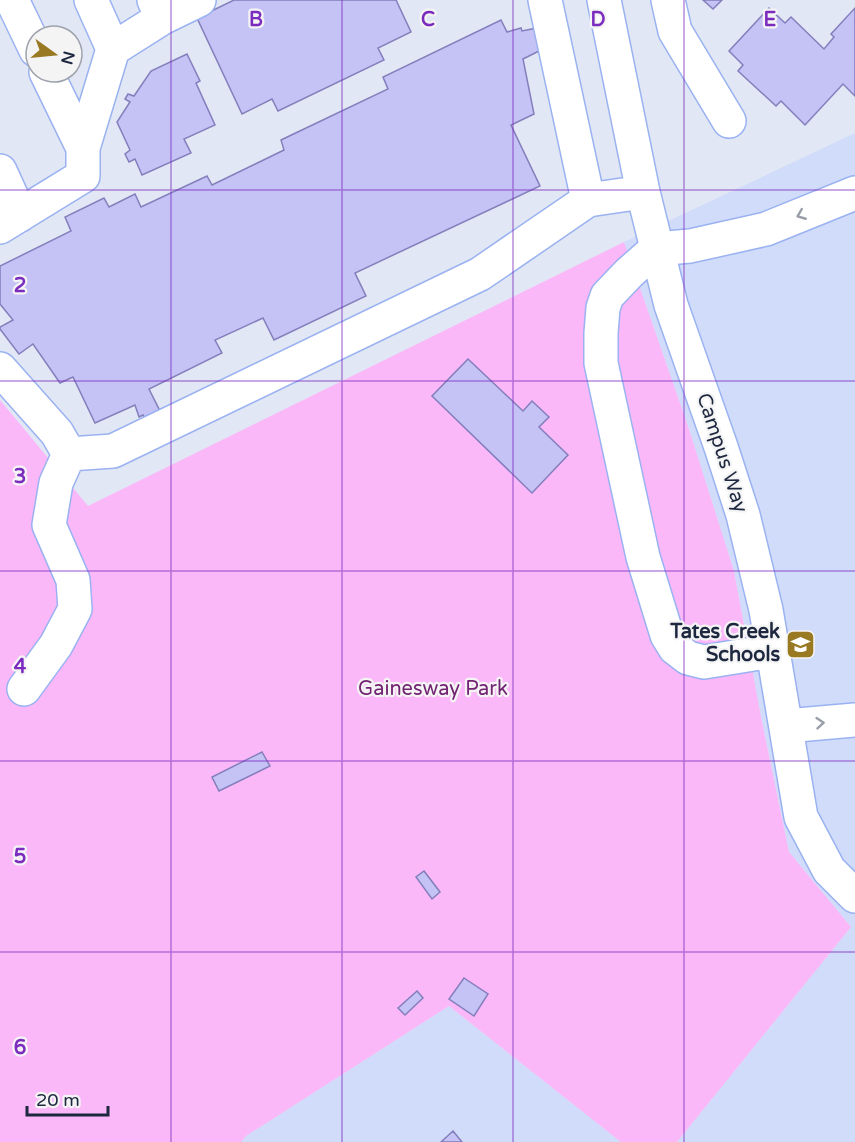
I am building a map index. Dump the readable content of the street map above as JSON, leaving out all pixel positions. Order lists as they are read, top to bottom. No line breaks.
{"streets":{"street":["Campus Way"]},"parks":["Gainesway Park"],"places":{"school or university":["Tates Creek Schools"]},"scale_bar":"20 m","north":"right","grid":{"columns":["B","C","D","E"],"rows":["2","3","4","5","6"]}}
